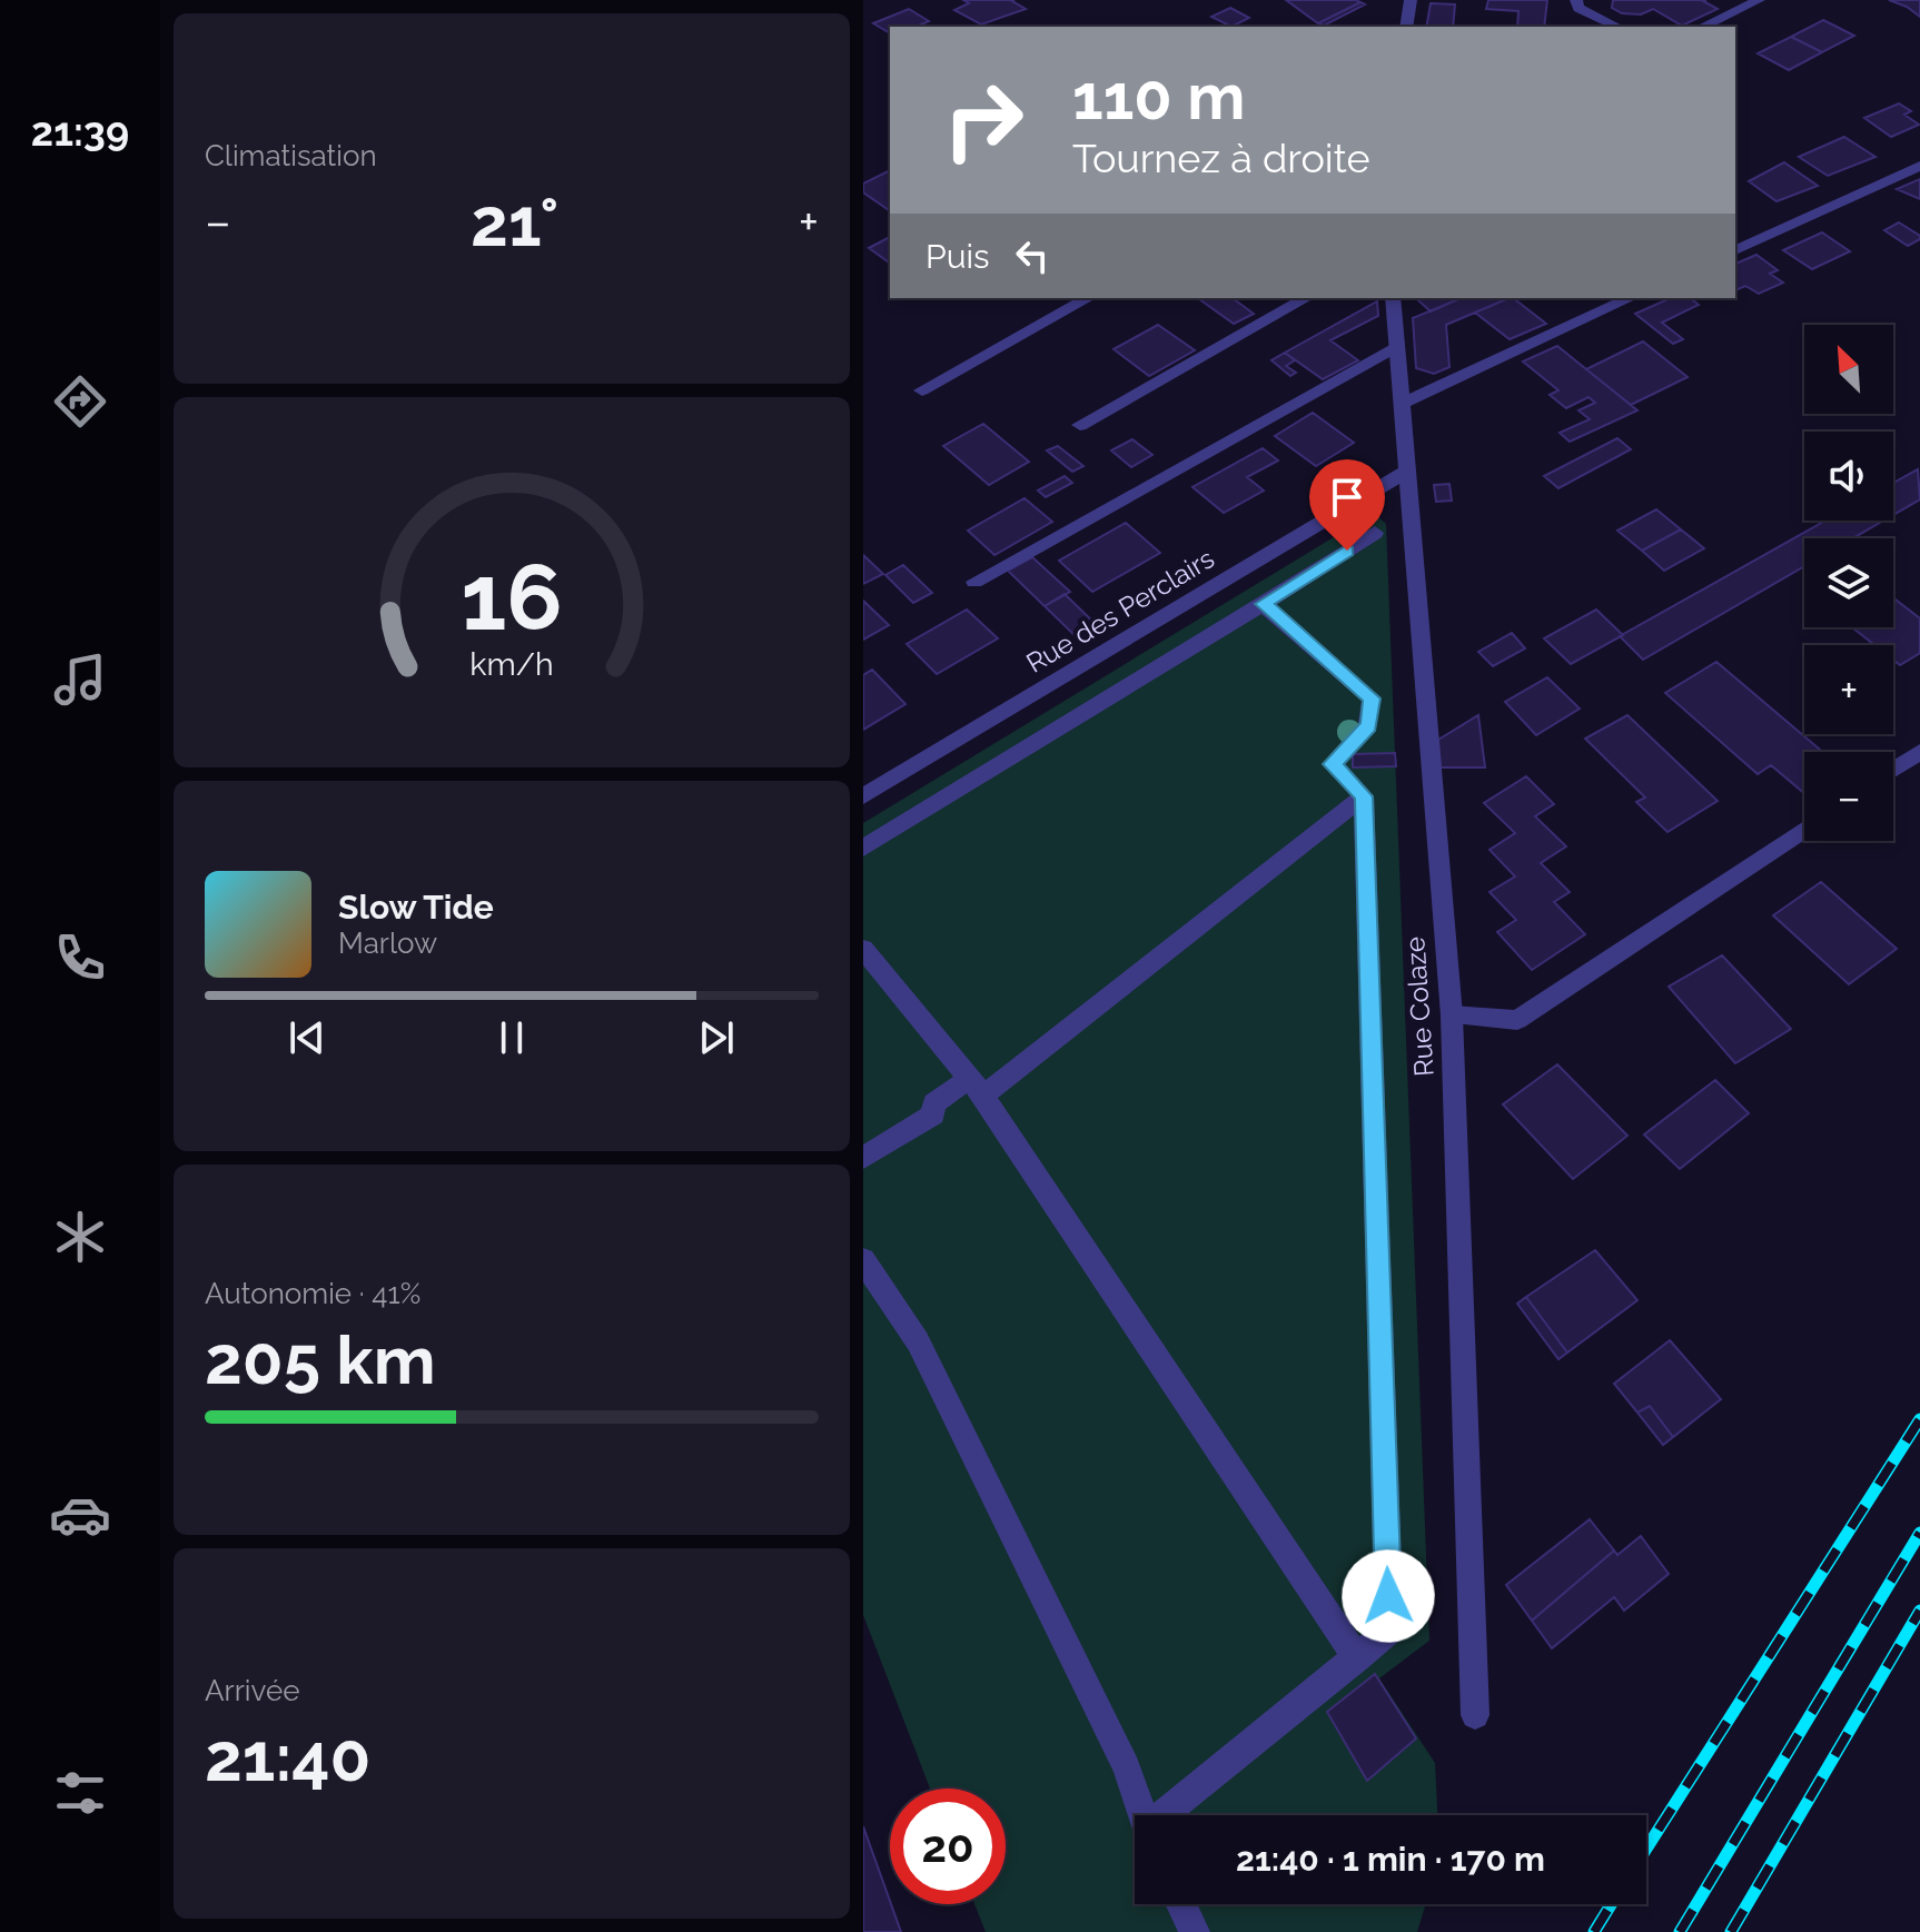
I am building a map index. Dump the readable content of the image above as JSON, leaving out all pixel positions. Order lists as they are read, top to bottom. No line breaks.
{"streets":{"street":["Rue des Perclairs","Rue Colaze"]},"crossings":[["Rue des Perclairs","Rue Colaze"]],"north":"top left","page":{"tabs":"21:39","tile":["Climatisation",["Autonomie · 41%","205 km"],["Arrivée","21:40"]],"turn":["110 m","Tournez à droite"],"heat":["−","21°","+"],"then":"Puis","map_buttons":["+","−"],"song":["Slow Tide","Marlow"],"limit":"20","trip":"21:40 · 1 min · 170 m","gauge":["16","km/h"]}}
